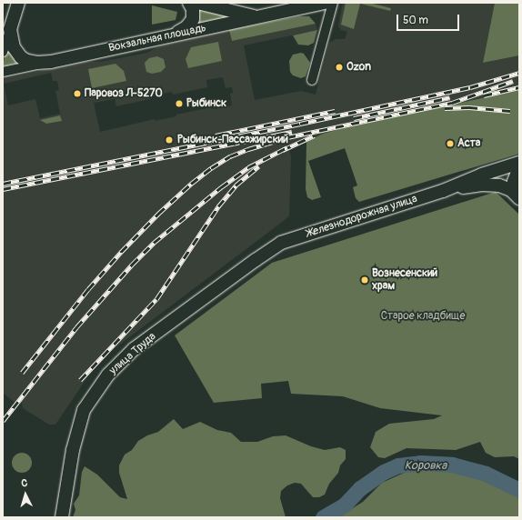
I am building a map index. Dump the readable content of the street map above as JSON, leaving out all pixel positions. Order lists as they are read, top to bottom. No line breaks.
{"streets":{"street":["Вокзальная площадь","Железнодорожная улица","улица Труда"]},"crossings":[["Железнодорожная улица","улица Труда"]],"water":["Коровка"],"parks":["Старое кладбище"],"places":["Ozon","Паровоз Л-5270","Рыбинск","Рыбинск-Пассажирский","Аста","Вознесенский храм"],"scale_bar":"50 m","north":"top"}
